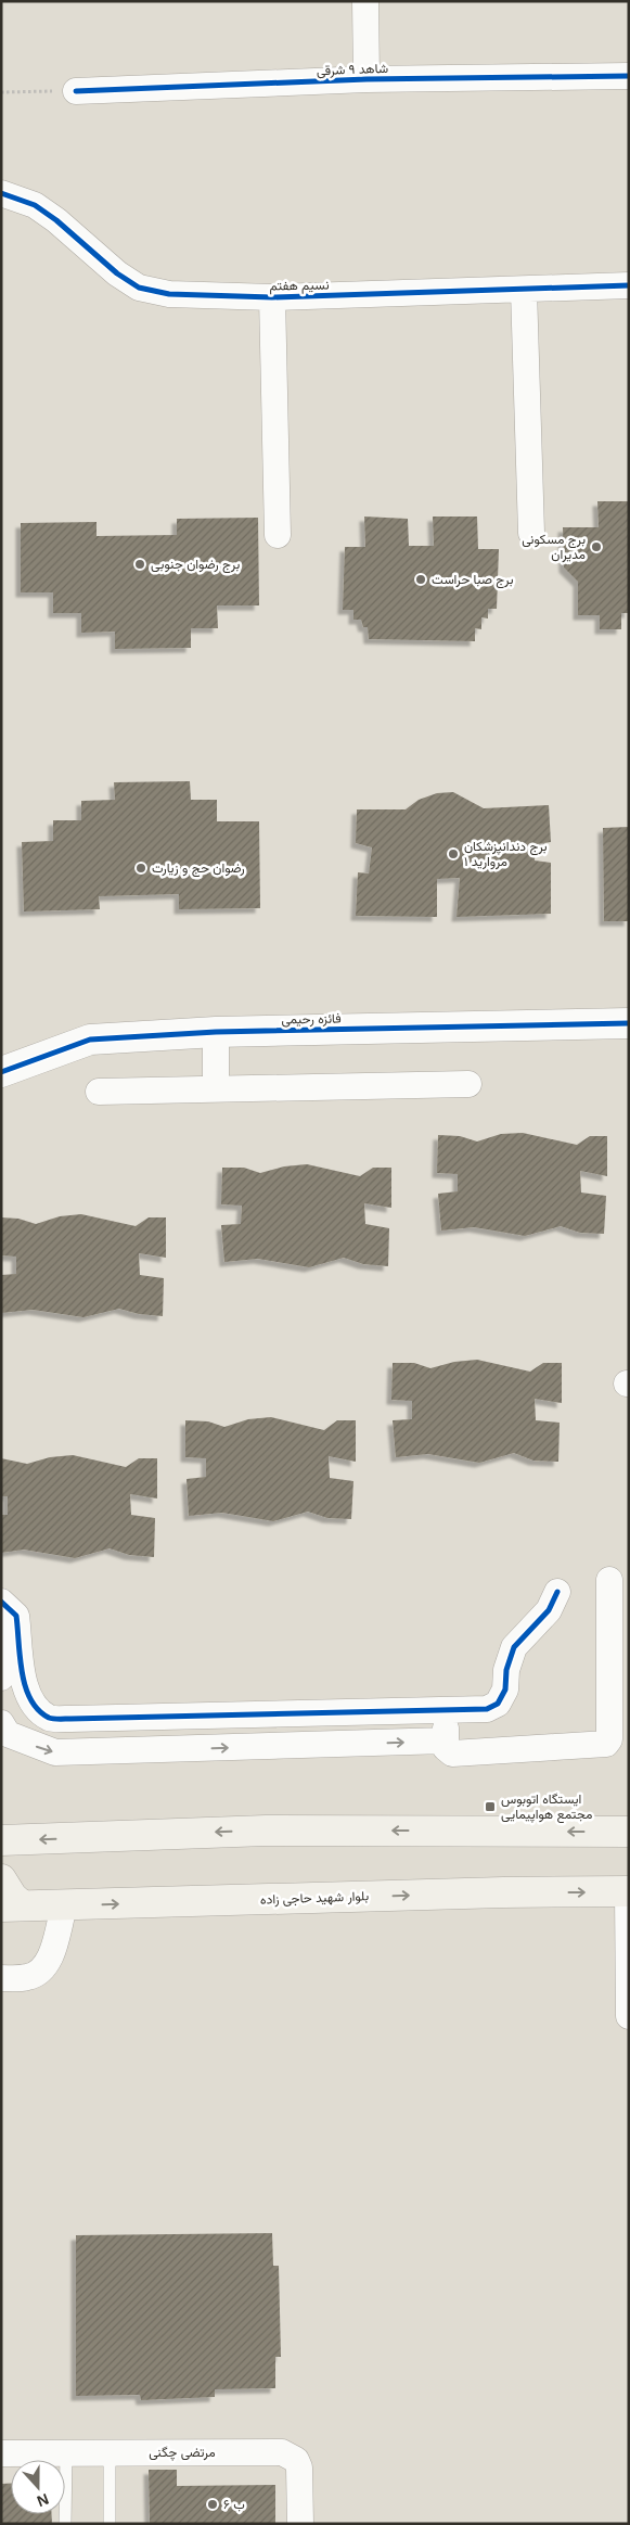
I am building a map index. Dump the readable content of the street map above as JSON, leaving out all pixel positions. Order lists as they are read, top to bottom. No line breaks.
{"streets":{"main road":["بلوار شهید حاجی زاده"],"street":["شاهد ۹ شرقی","نسیم هفتم","فائزه رحیمی","مرتضی چگنی"]},"places":{"other":["برج مسکونی مدیران","برج رضوان جنوبی","برج صبا حراست","برج دندانپزشکان مروارید ۱","رضوان حج و زیارت","ب ۶"],"transit":["ایستگاه اتوبوس مجتمع هواپیمایی"]},"north":"bottom"}
